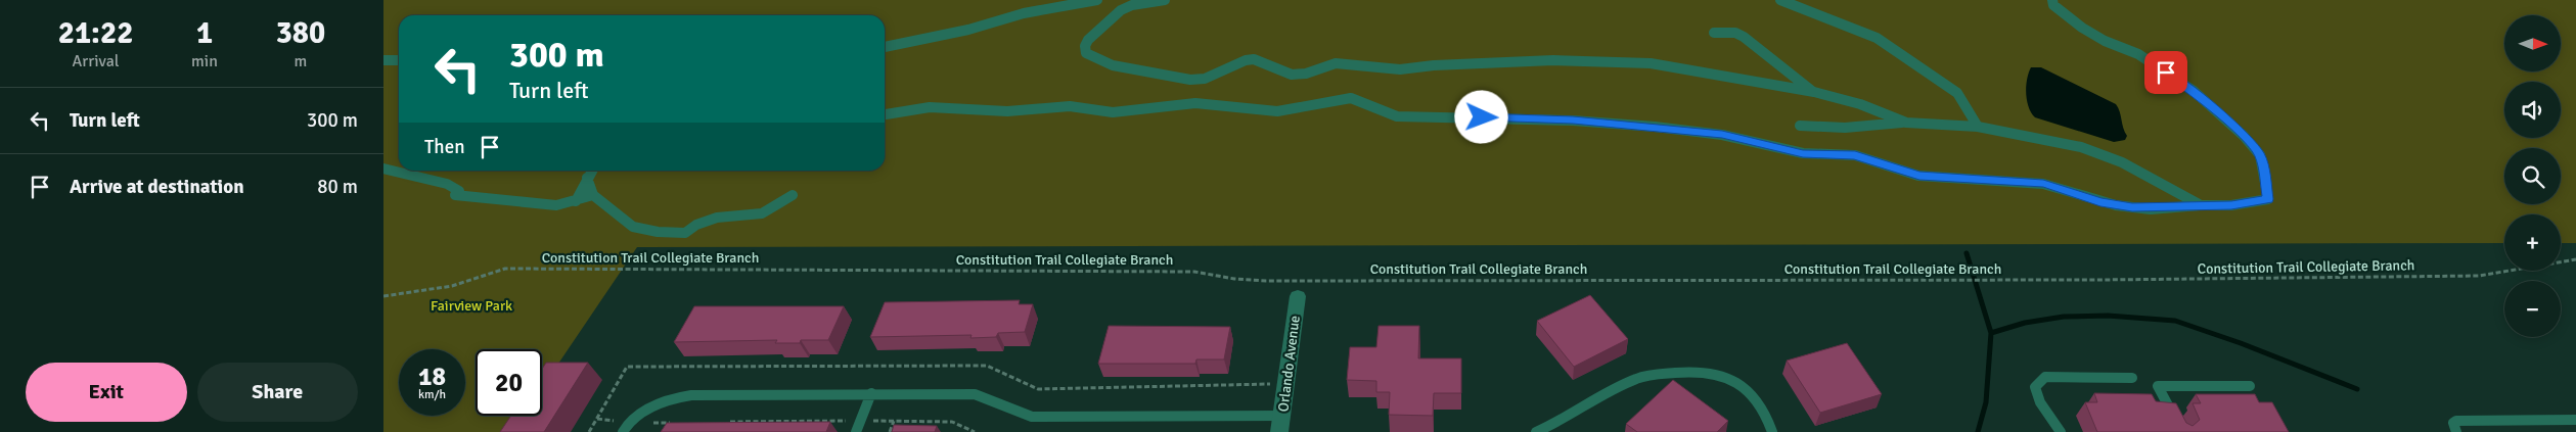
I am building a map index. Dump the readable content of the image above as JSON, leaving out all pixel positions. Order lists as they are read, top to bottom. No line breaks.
{"streets":{"street":["Orlando Avenue"],"path":["Constitution Trail Collegiate Branch"]},"parks":["Fairview Park"],"north":"right","page":{"eta":["21:22","Arrival","1","min","380","m"],"map_buttons":["+","−"],"turn":["300 m","Turn left"],"list":[{"name":"Turn left","value":"300 m"},{"name":"Arrive at destination","value":"80 m"}],"then":"Then","speed":"18 km/h","limit":"20","buttons":["Exit","Share"]}}
